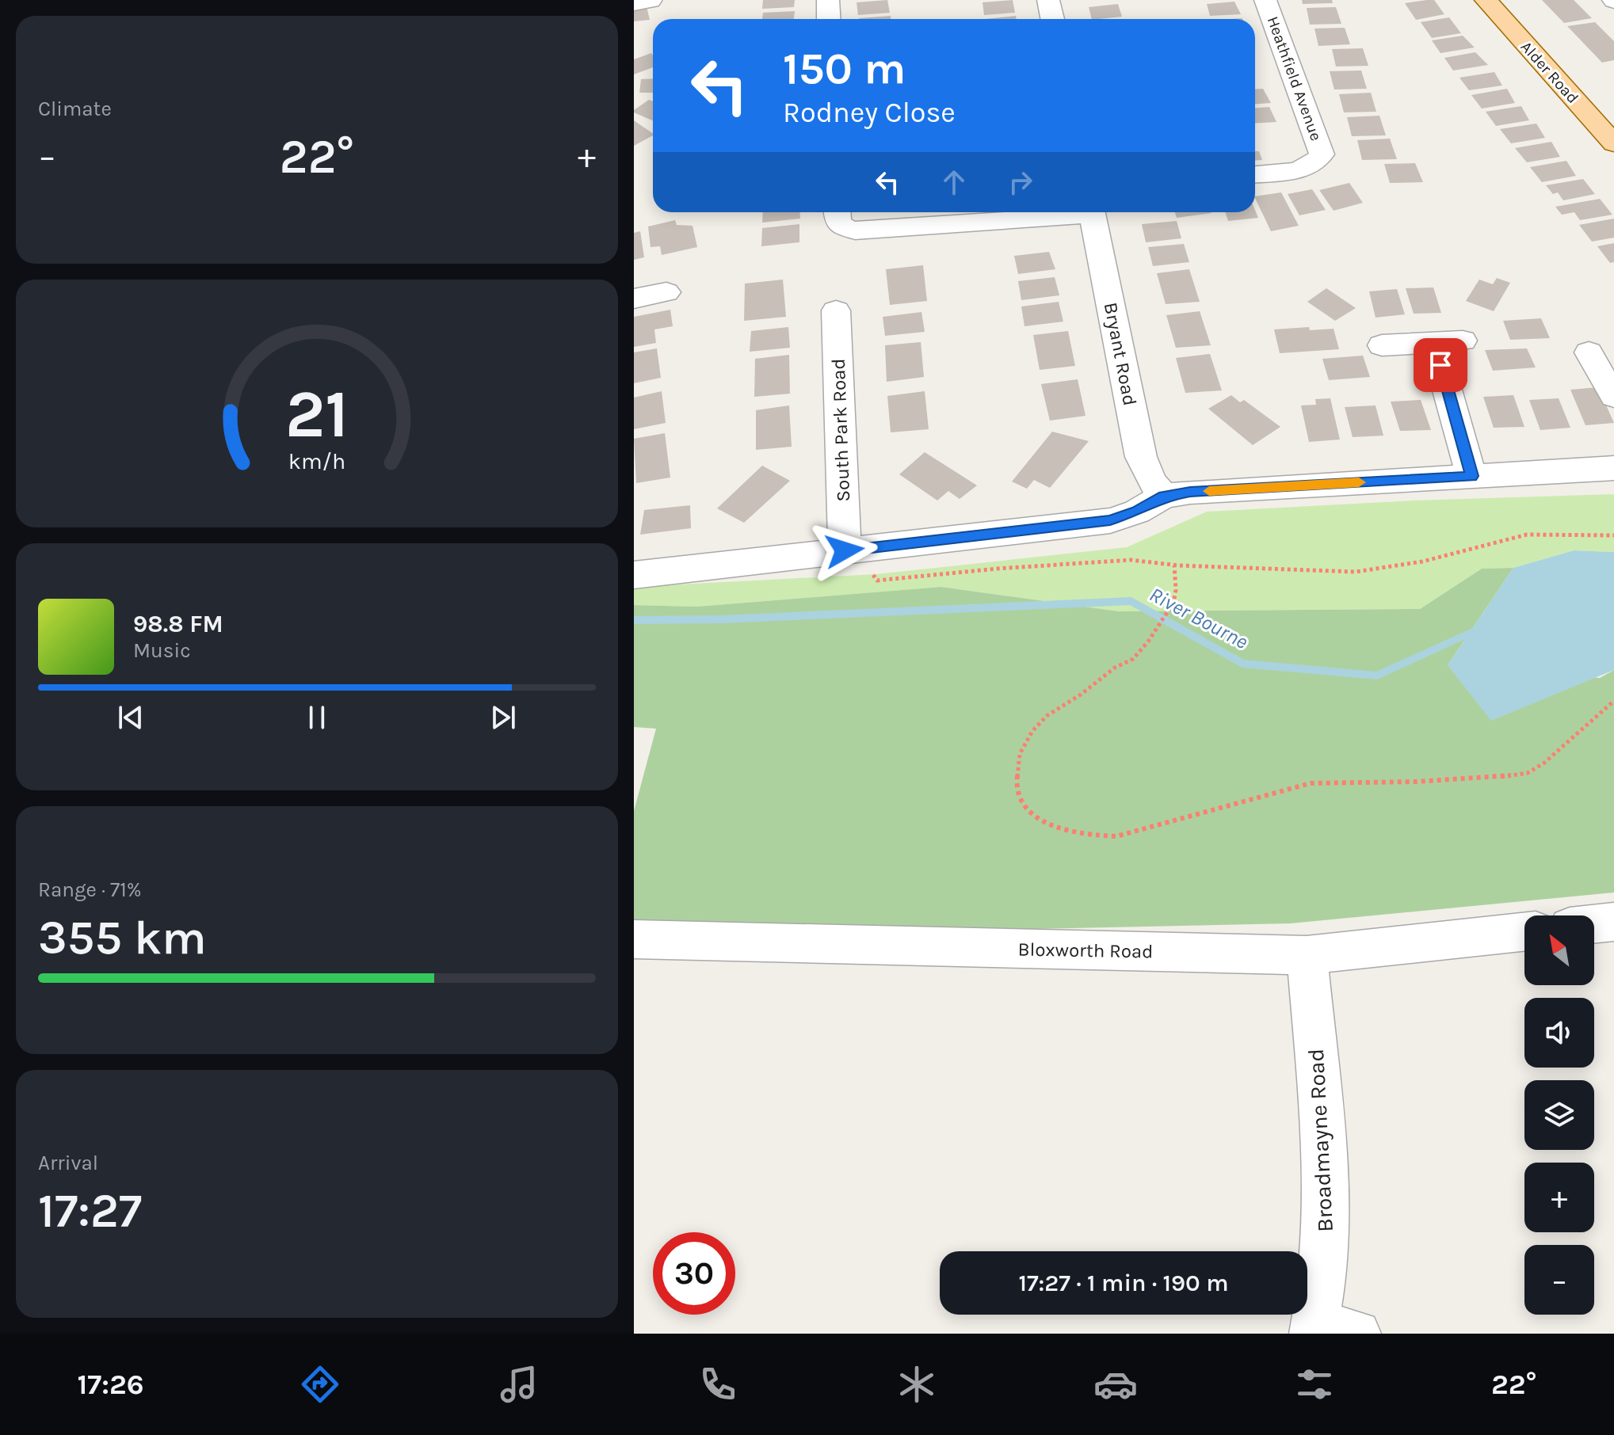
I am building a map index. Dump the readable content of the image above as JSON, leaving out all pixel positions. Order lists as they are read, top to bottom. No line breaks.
{"streets":{"main road":["Alder Road"],"street":["Heathfield Avenue","Bryant Road","South Park Road","Bloxworth Road","Broadmayne Road"]},"crossings":[["Bloxworth Road","Broadmayne Road"]],"water":["River Bourne"],"north":"top left","page":{"tile":["Climate",["Range · 71%","355 km"],["Arrival","17:27"]],"turn":["150 m","Rodney Close"],"heat":["−","22°","+"],"song":["98.8 FM","Music"],"map_buttons":["+","−"],"limit":"30","trip":"17:27 · 1 min · 190 m","tabs":["17:26","22°"],"gauge":["21","km/h"]}}
